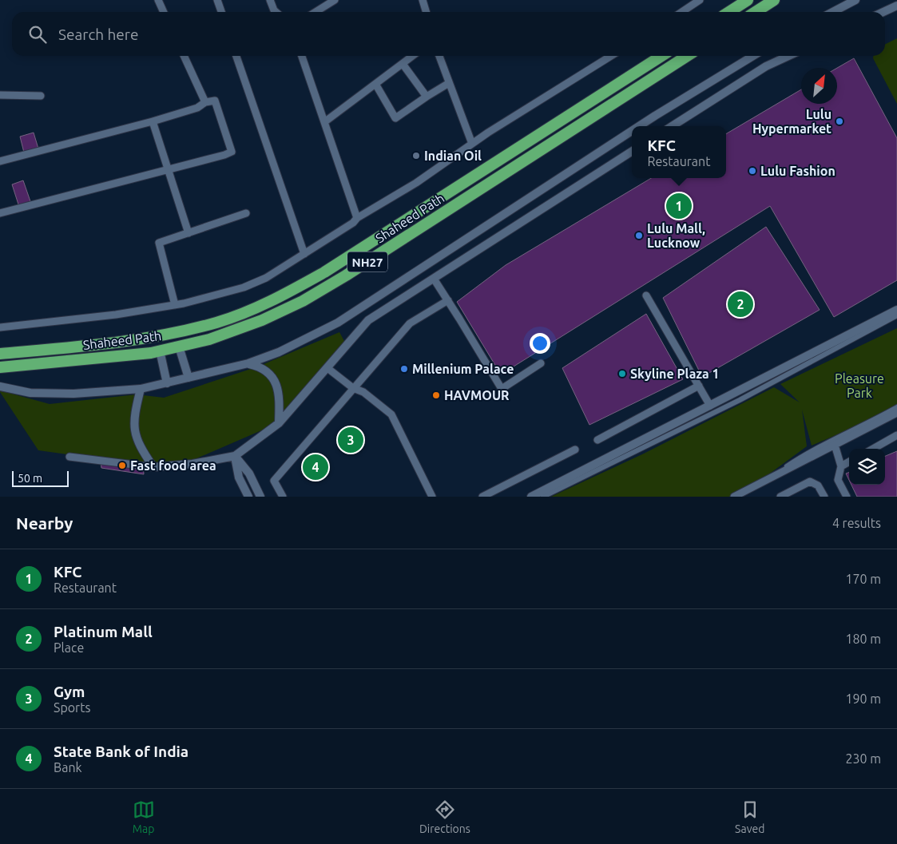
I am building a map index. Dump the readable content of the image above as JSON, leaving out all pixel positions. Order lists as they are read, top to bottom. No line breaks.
{"streets":{"highway":["Shaheed Path","NH27"]},"parks":["Pleasure Park"],"places":["Lulu Hypermarket","Indian Oil","Lulu Fashion","Lulu Mall, Lucknow","Millenium Palace","Skyline Plaza 1","HAVMOUR","Fast food area"],"scale_bar":"50 m","north":"top right","page":{"search":"Search here","popup":["KFC","Restaurant"],"pins":["1","2","3","4"],"scale":"50 m","heading":["Nearby","4 results"],"list":[{"mark":"1","name":"KFC","note":"Restaurant","value":"170 m"},{"mark":"2","name":"Platinum Mall","note":"Place","value":"180 m"},{"mark":"3","name":"Gym","note":"Sports","value":"190 m"},{"mark":"4","name":"State Bank of India","note":"Bank","value":"230 m"}],"nav":["Map","Directions","Saved"]}}
